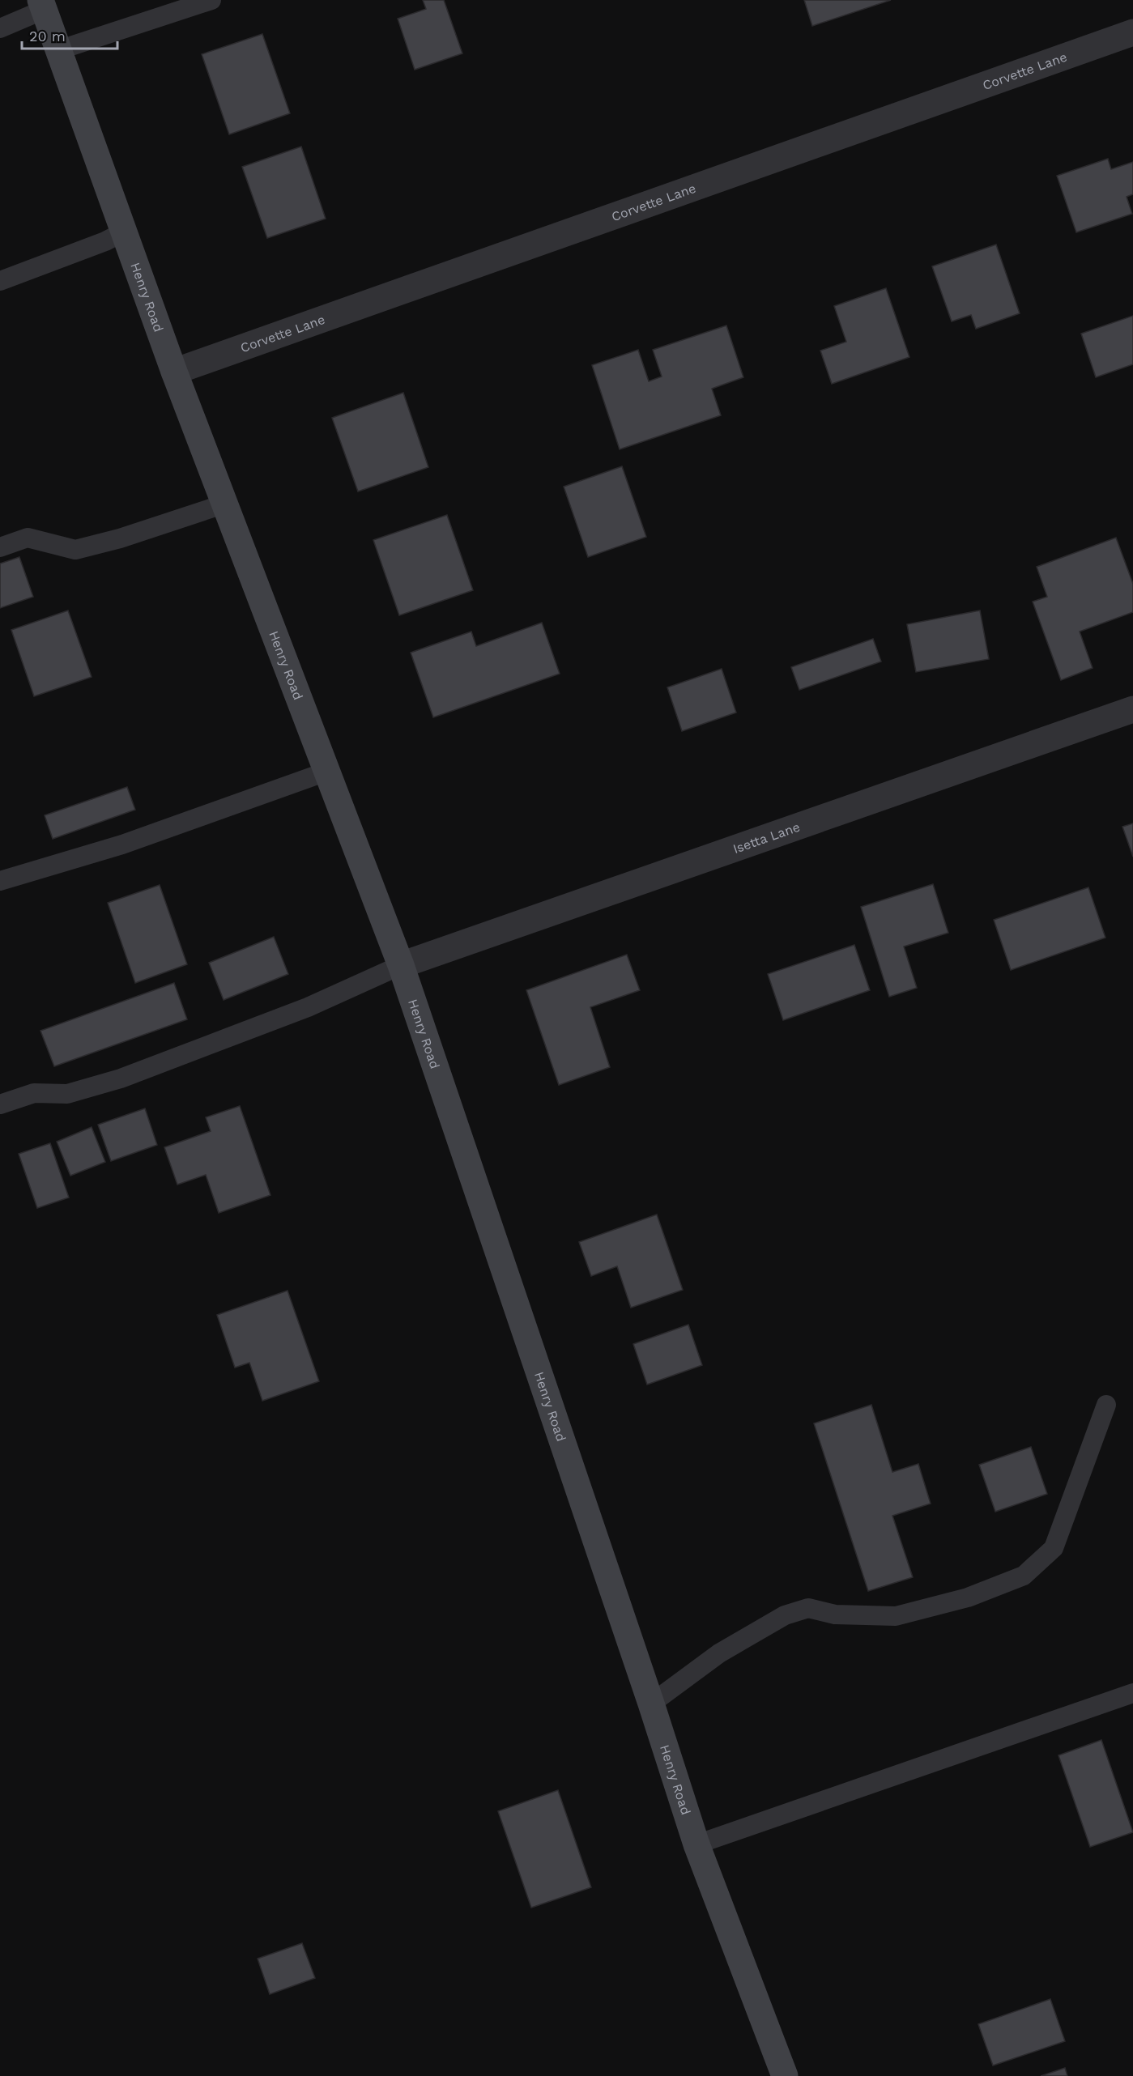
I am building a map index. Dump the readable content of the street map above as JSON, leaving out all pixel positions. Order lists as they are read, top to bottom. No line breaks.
{"streets":{"street":["Corvette Lane","Henry Road","Isetta Lane"]},"crossings":[["Corvette Lane","Henry Road"],["Henry Road","Isetta Lane"]],"scale_bar":"20 m"}
